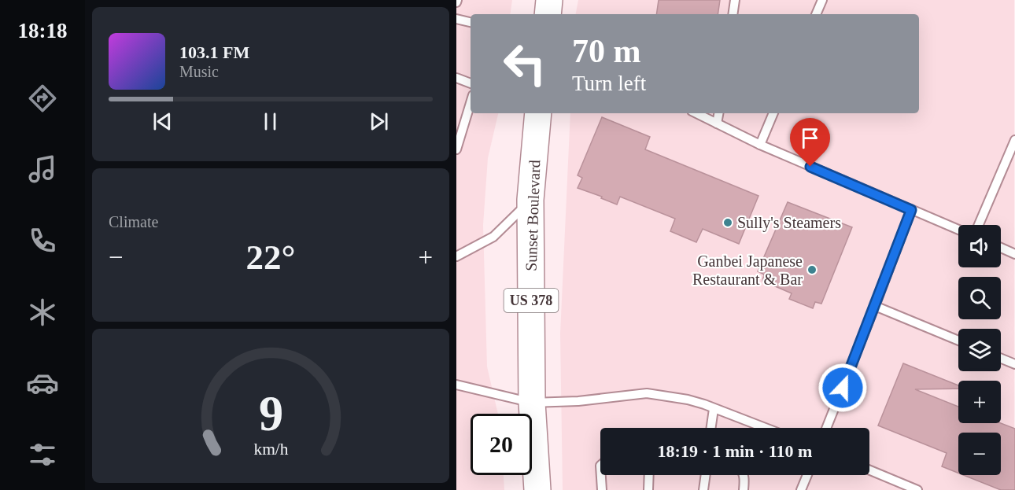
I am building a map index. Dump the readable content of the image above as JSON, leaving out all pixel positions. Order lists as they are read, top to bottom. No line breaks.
{"streets":{"main road":["Sunset Boulevard","US 378"]},"places":["Sully's Steamers","Ganbei Japanese Restaurant & Bar"],"page":{"tabs":"18:18","turn":["70 m","Turn left"],"song":["103.1 FM","Music"],"tile":"Climate","map_buttons":["+","−"],"heat":["−","22°","+"],"limit":"20","trip":"18:19 · 1 min · 110 m","gauge":["9","km/h"]}}
